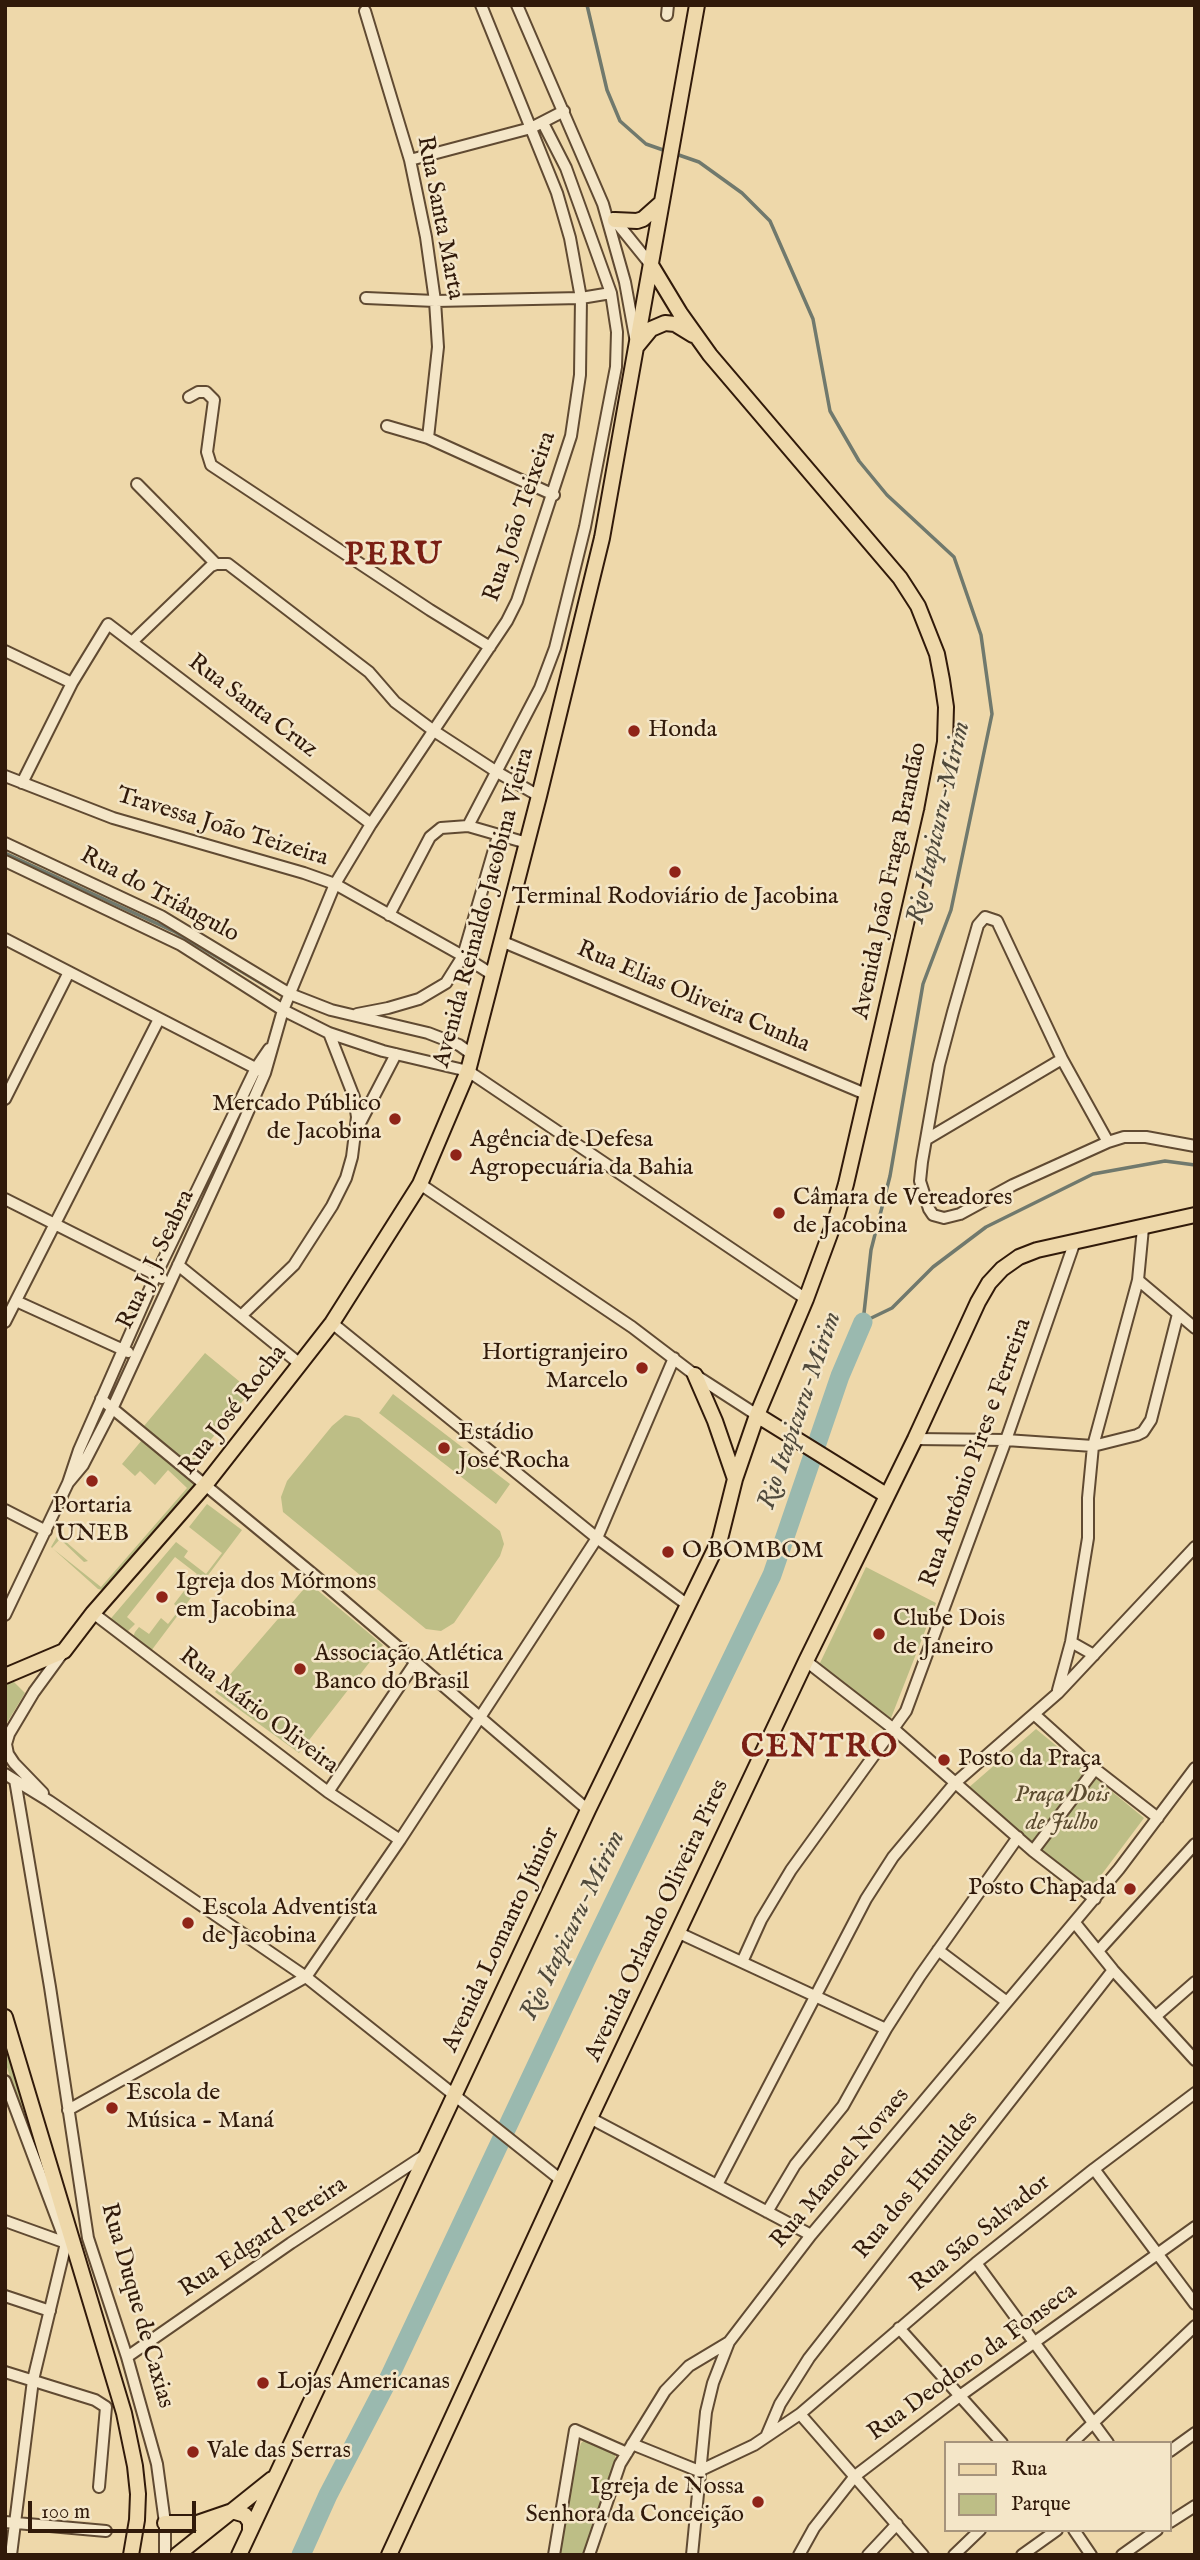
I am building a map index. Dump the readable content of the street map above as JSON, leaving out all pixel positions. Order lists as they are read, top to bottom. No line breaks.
{"streets":{"main road":["Avenida João Fraga Brandão","Avenida Reinaldo Jacobina Vieira","Rua José Rocha","Avenida Orlando Oliveira Pires","Avenida Lomanto Júnior","Rua Duque de Caxias"],"street":["Rua Santa Marta","Rua João Teixeira","Rua Santa Cruz","Travessa João Teizeira","Rua do Triângulo","Rua Elias Oliveira Cunha","Rua J. J. Seabra","Rua Antônio Pires e Ferreira","Rua Mário Oliveira","Rua Manoel Novaes","Rua dos Humildes","Rua São Salvador","Rua Edgard Pereira","Rua Deodoro da Fonseca"]},"crossings":[["Rua João Teixeira","Rua Santa Cruz"],["Rua João Teixeira","Travessa João Teizeira"],["Rua João Teixeira","Rua do Triângulo"],["Rua João Teixeira","Rua J. J. Seabra"],["Travessa João Teizeira","Avenida Reinaldo Jacobina Vieira"],["Avenida João Fraga Brandão","Avenida Reinaldo Jacobina Vieira"],["Avenida João Fraga Brandão","Rua Elias Oliveira Cunha"],["Avenida João Fraga Brandão","Avenida Lomanto Júnior"],["Rua do Triângulo","Avenida Reinaldo Jacobina Vieira"],["Rua do Triângulo","Rua J. J. Seabra"],["Avenida Reinaldo Jacobina Vieira","Rua Elias Oliveira Cunha"],["Avenida Reinaldo Jacobina Vieira","Rua José Rocha"],["Rua José Rocha","Rua Mário Oliveira"],["Rua Antônio Pires e Ferreira","Avenida Orlando Oliveira Pires"],["Avenida Lomanto Júnior","Rua Edgard Pereira"],["Rua Manoel Novaes","Rua São Salvador"],["Rua dos Humildes","Rua São Salvador"],["Rua Edgard Pereira","Rua Duque de Caxias"]],"districts":["PERU","CENTRO"],"water":["Rio Itapicuru-Mirim"],"parks":["Praça Dois de Julho"],"places":["Honda","Terminal Rodoviário de Jacobina","Mercado Público de Jacobina","Agência de Defesa Agropecuária da Bahia","Câmara de Vereadores de Jacobina","Hortigranjeiro Marcelo","Estádio José Rocha","Portaria UNEB","O BOMBOM","Igreja dos Mórmons em Jacobina","Clube Dois de Janeiro","Associação Atlética Banco do Brasil","Posto da Praça","Posto Chapada","Escola Adventista de Jacobina","Escola de Música - Maná","Lojas Americanas","Vale das Serras","Igreja de Nossa Senhora da Conceição"],"legend":["Rua","Parque"],"scale_bar":"100 m"}
